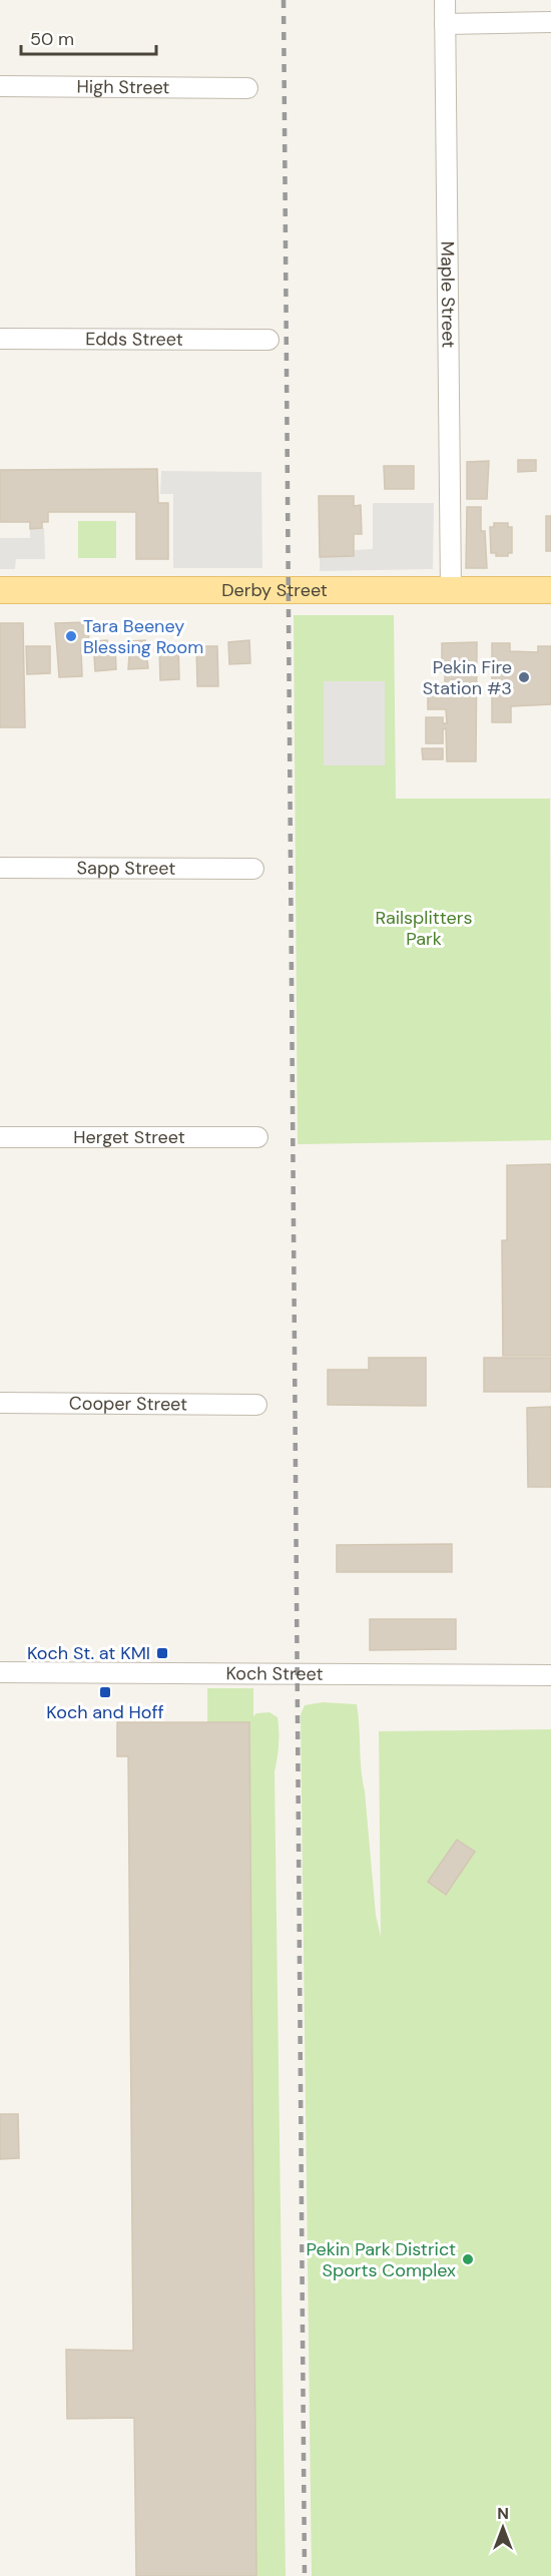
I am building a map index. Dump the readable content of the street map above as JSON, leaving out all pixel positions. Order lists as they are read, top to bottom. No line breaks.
{"streets":{"main road":["Derby Street"],"street":["High Street","Maple Street","Edds Street","Sapp Street","Herget Street","Cooper Street","Koch Street"]},"crossings":[["Maple Street","Derby Street"]],"parks":["Railsplitters Park"],"places":{"other":["Tara Beeney Blessing Room","Pekin Fire Station #3","Pekin Park District Sports Complex"],"transit":["Koch St. at KMI","Koch and Hoff"]},"scale_bar":"50 m","north":"top"}
